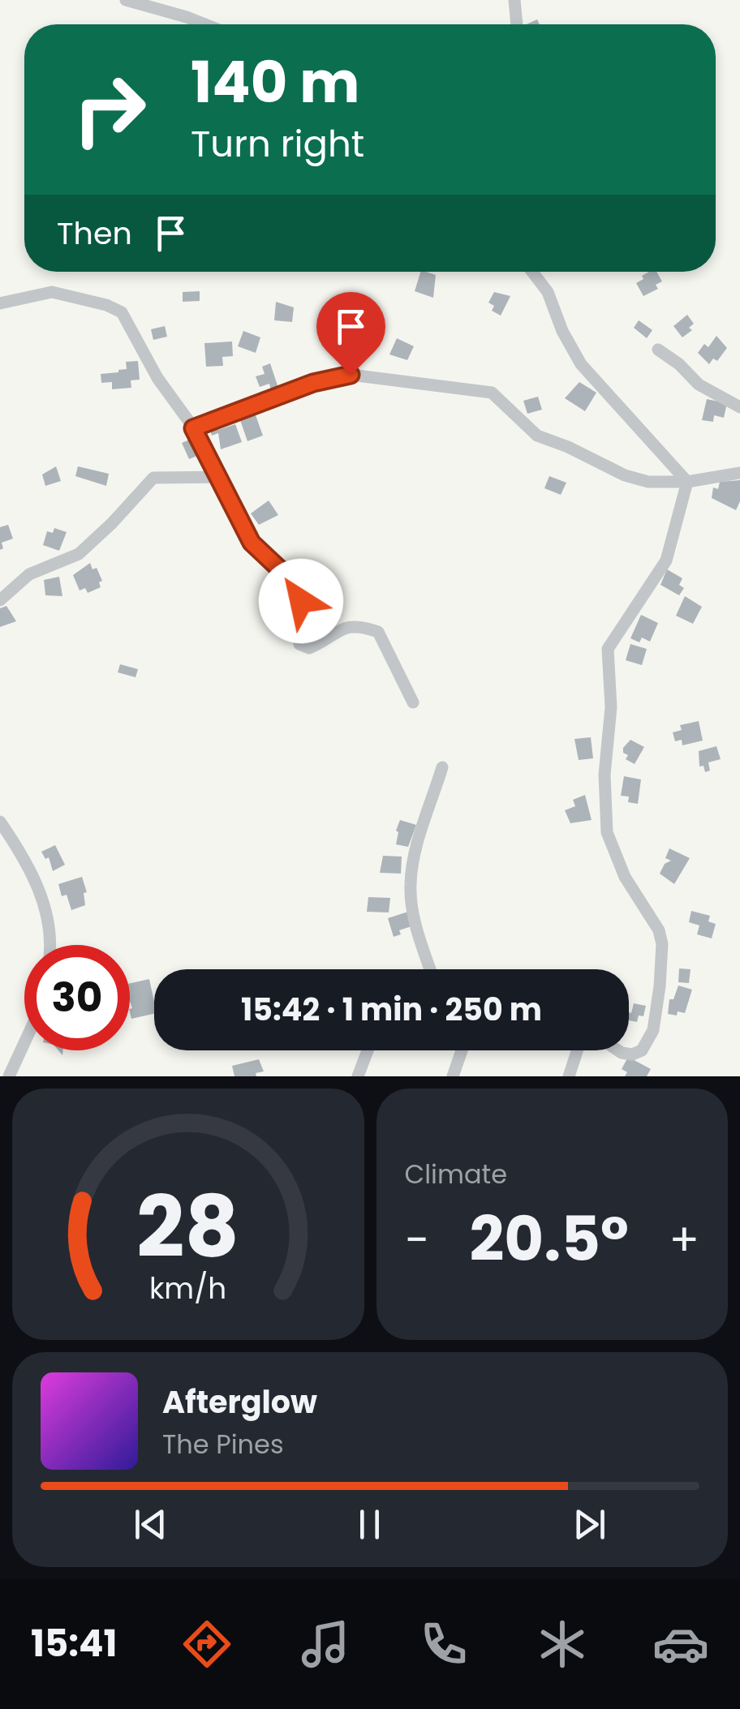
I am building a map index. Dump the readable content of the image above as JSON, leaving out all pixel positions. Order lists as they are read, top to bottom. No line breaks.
{"page":{"turn":["140 m","Turn right"],"then":"Then","limit":"30","trip":"15:42 · 1 min · 250 m","tile":"Climate","heat":["−","20.5°","+"],"song":["Afterglow","The Pines"],"tabs":"15:41","gauge":["28","km/h"]}}
